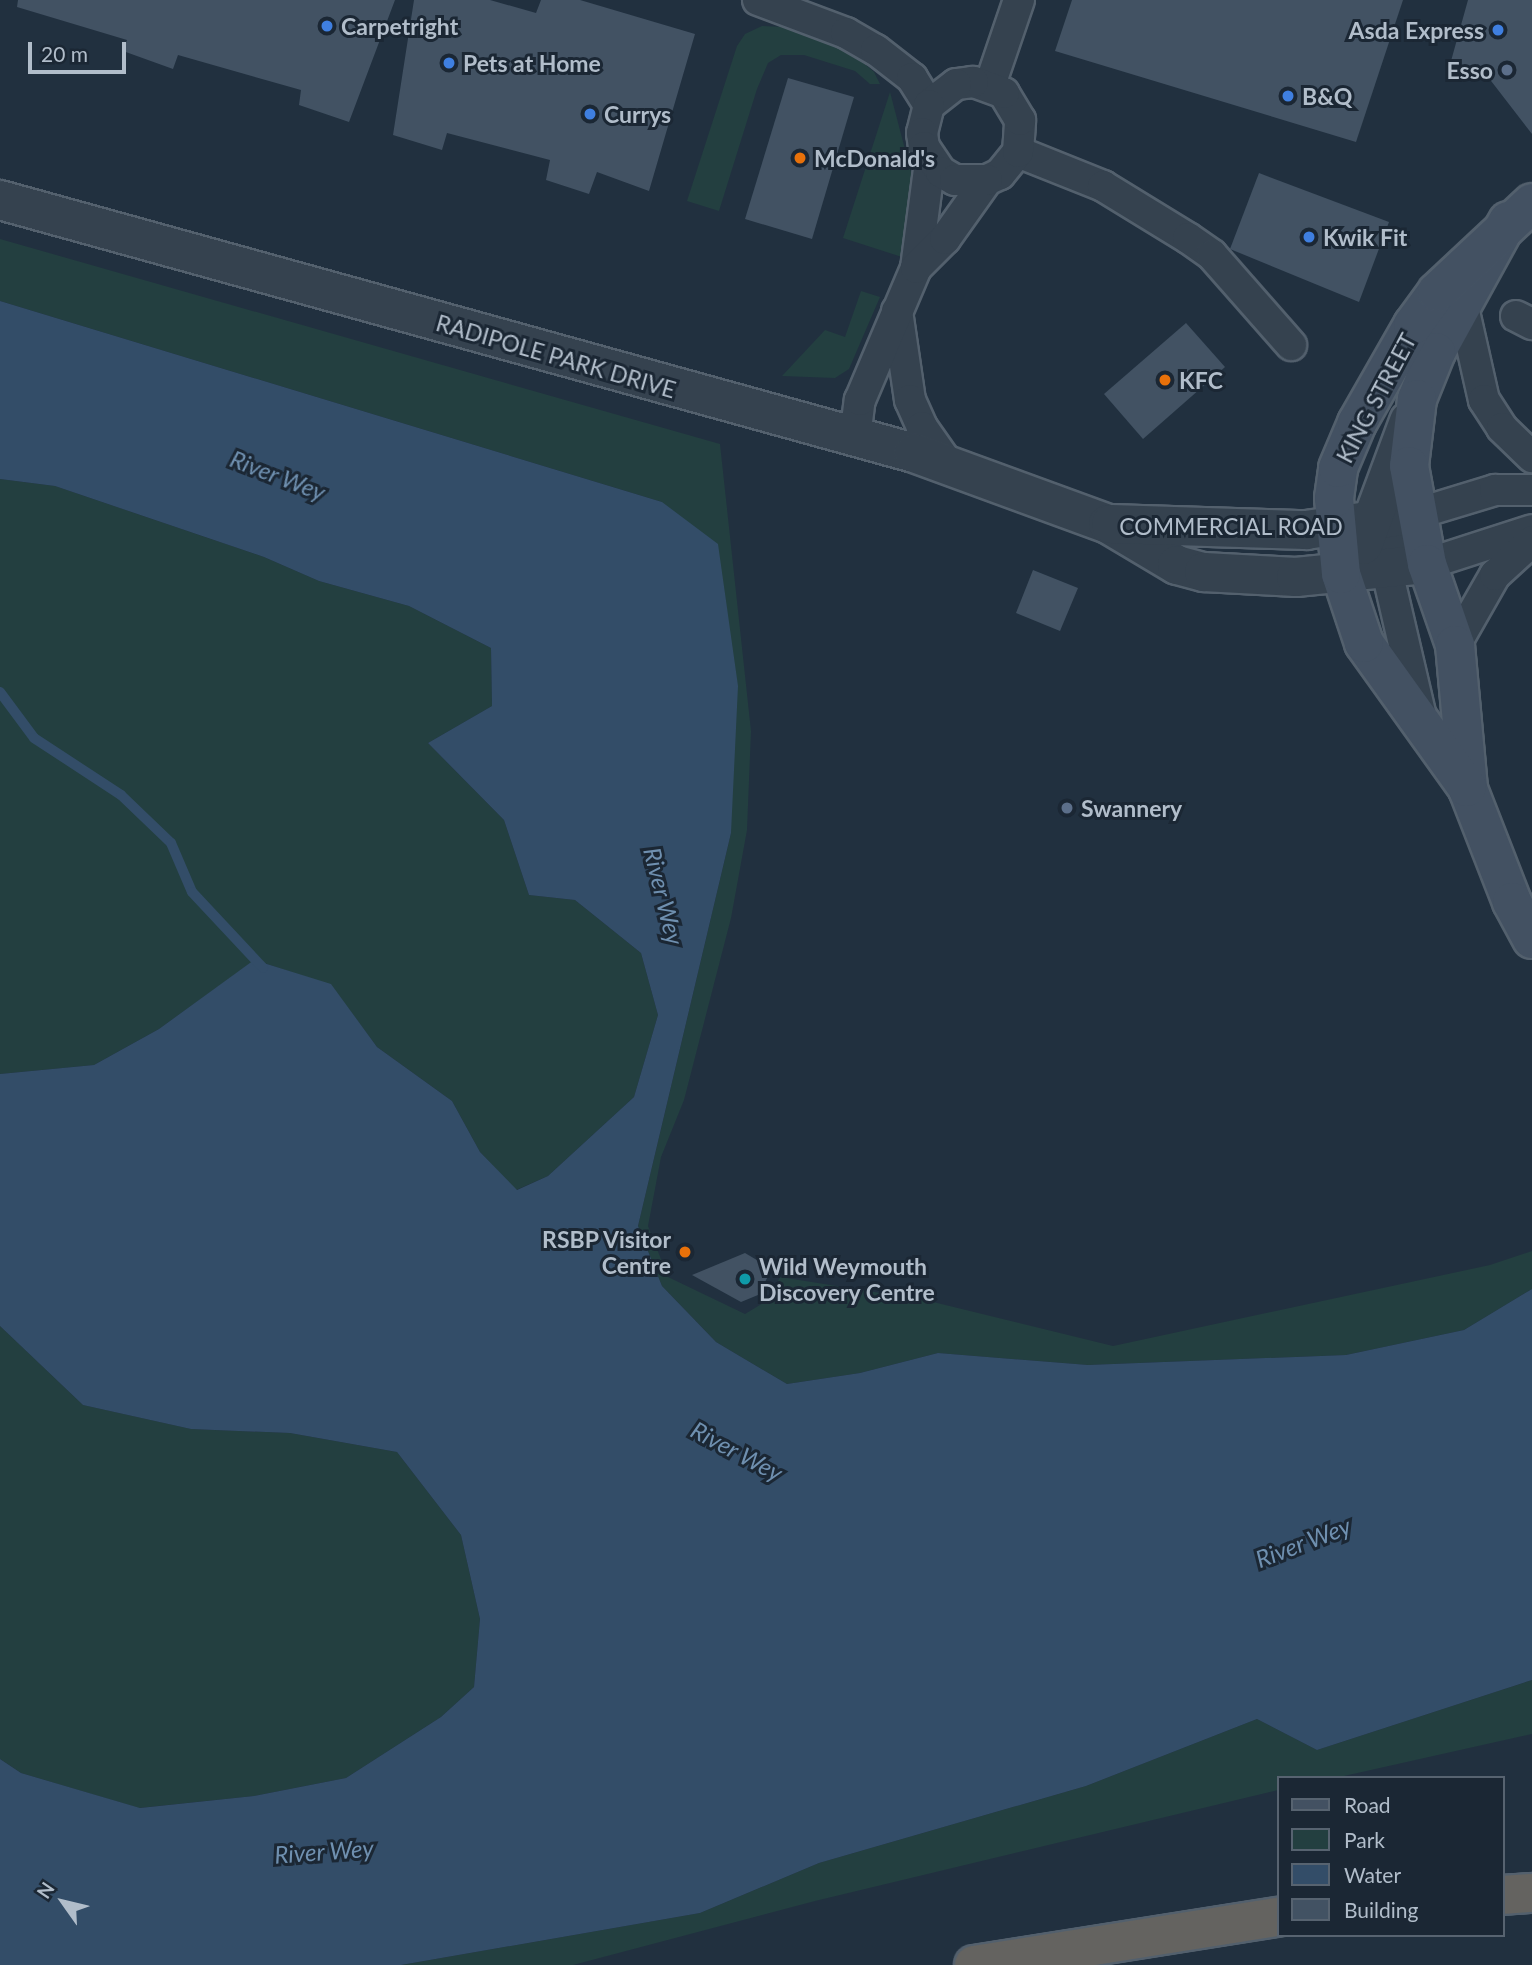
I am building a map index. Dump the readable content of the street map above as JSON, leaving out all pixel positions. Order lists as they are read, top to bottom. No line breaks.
{"streets":{"main road":["KING STREET"],"street":["RADIPOLE PARK DRIVE","COMMERCIAL ROAD"]},"crossings":[["RADIPOLE PARK DRIVE","COMMERCIAL ROAD"],["KING STREET","COMMERCIAL ROAD"]],"water":["River Wey"],"places":["Carpetright","Asda Express","Pets at Home","Esso","B&Q","Currys","McDonald's","Kwik Fit","KFC","Swannery","RSBP Visitor Centre","Wild Weymouth Discovery Centre"],"legend":["Road","Park","Water","Building"],"scale_bar":"20 m","north":"top left"}
